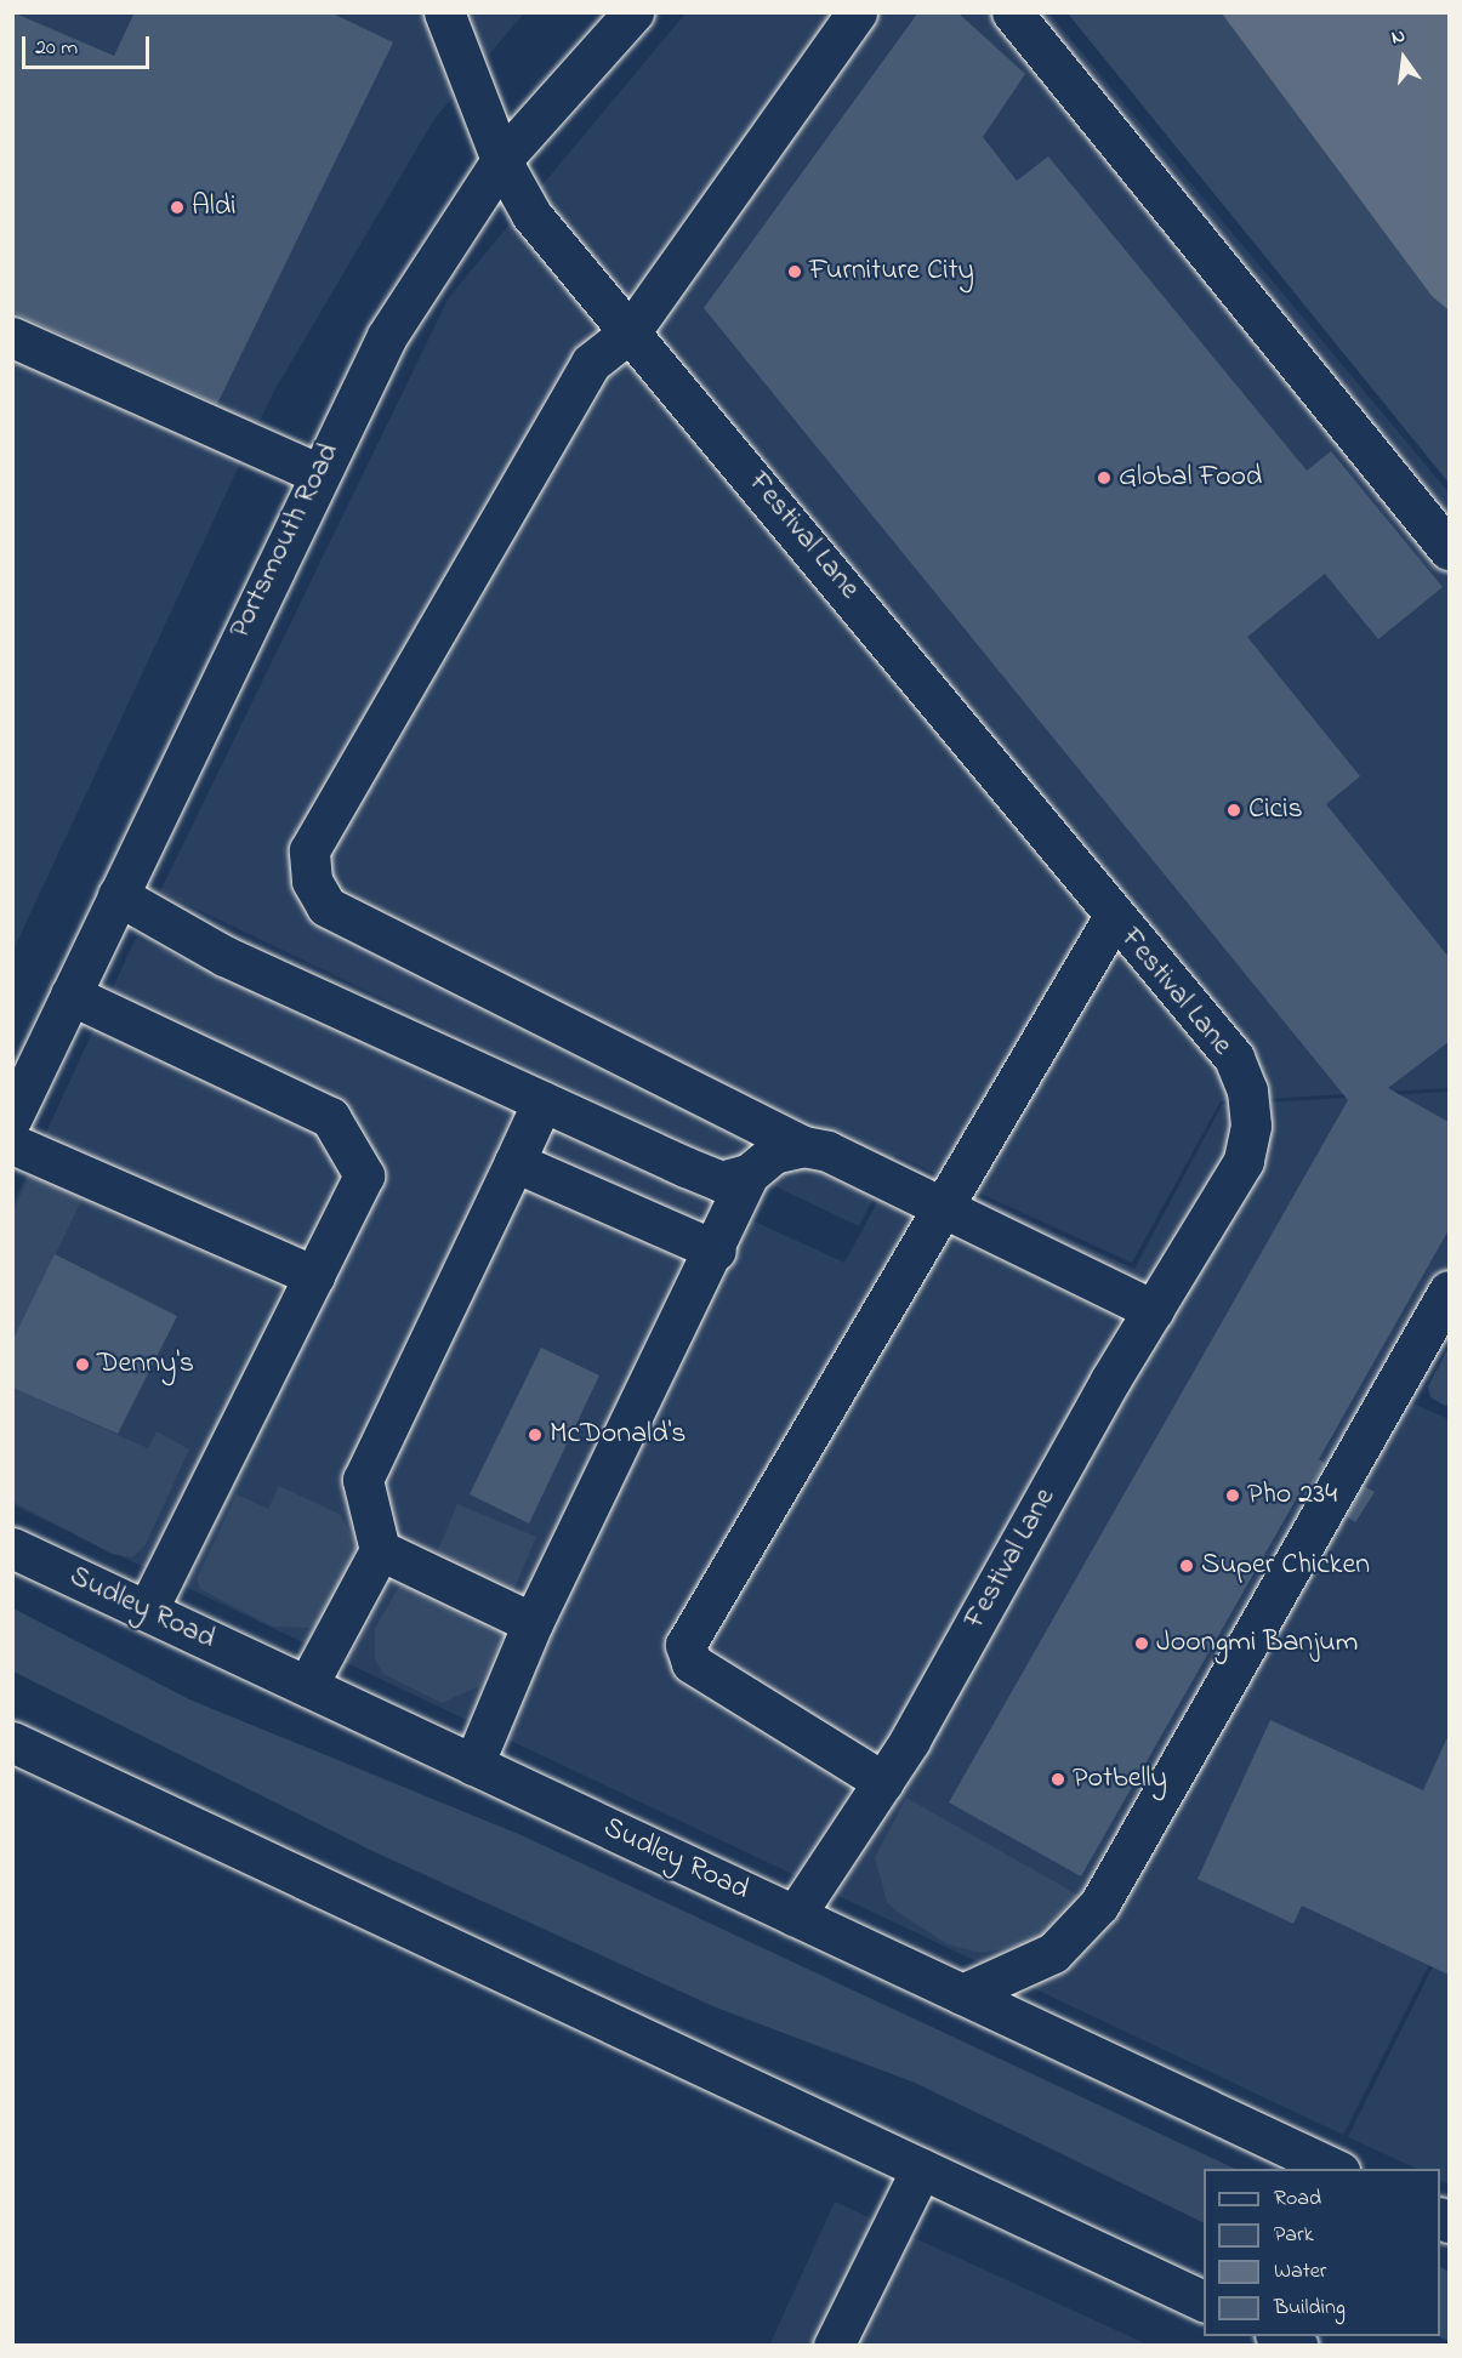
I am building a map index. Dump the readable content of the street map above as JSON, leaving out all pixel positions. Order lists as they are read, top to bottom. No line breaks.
{"streets":{"main road":["Festival Lane","Portsmouth Road","Sudley Road"]},"crossings":[["Festival Lane","Portsmouth Road"],["Festival Lane","Sudley Road"]],"places":["Aldi","Furniture City","Global Food","Cicis","Denny's","McDonald's","Pho 234","Super Chicken","Joongmi Banjum","Potbelly"],"legend":["Road","Park","Water","Building"],"scale_bar":"20 m","north":"top"}
